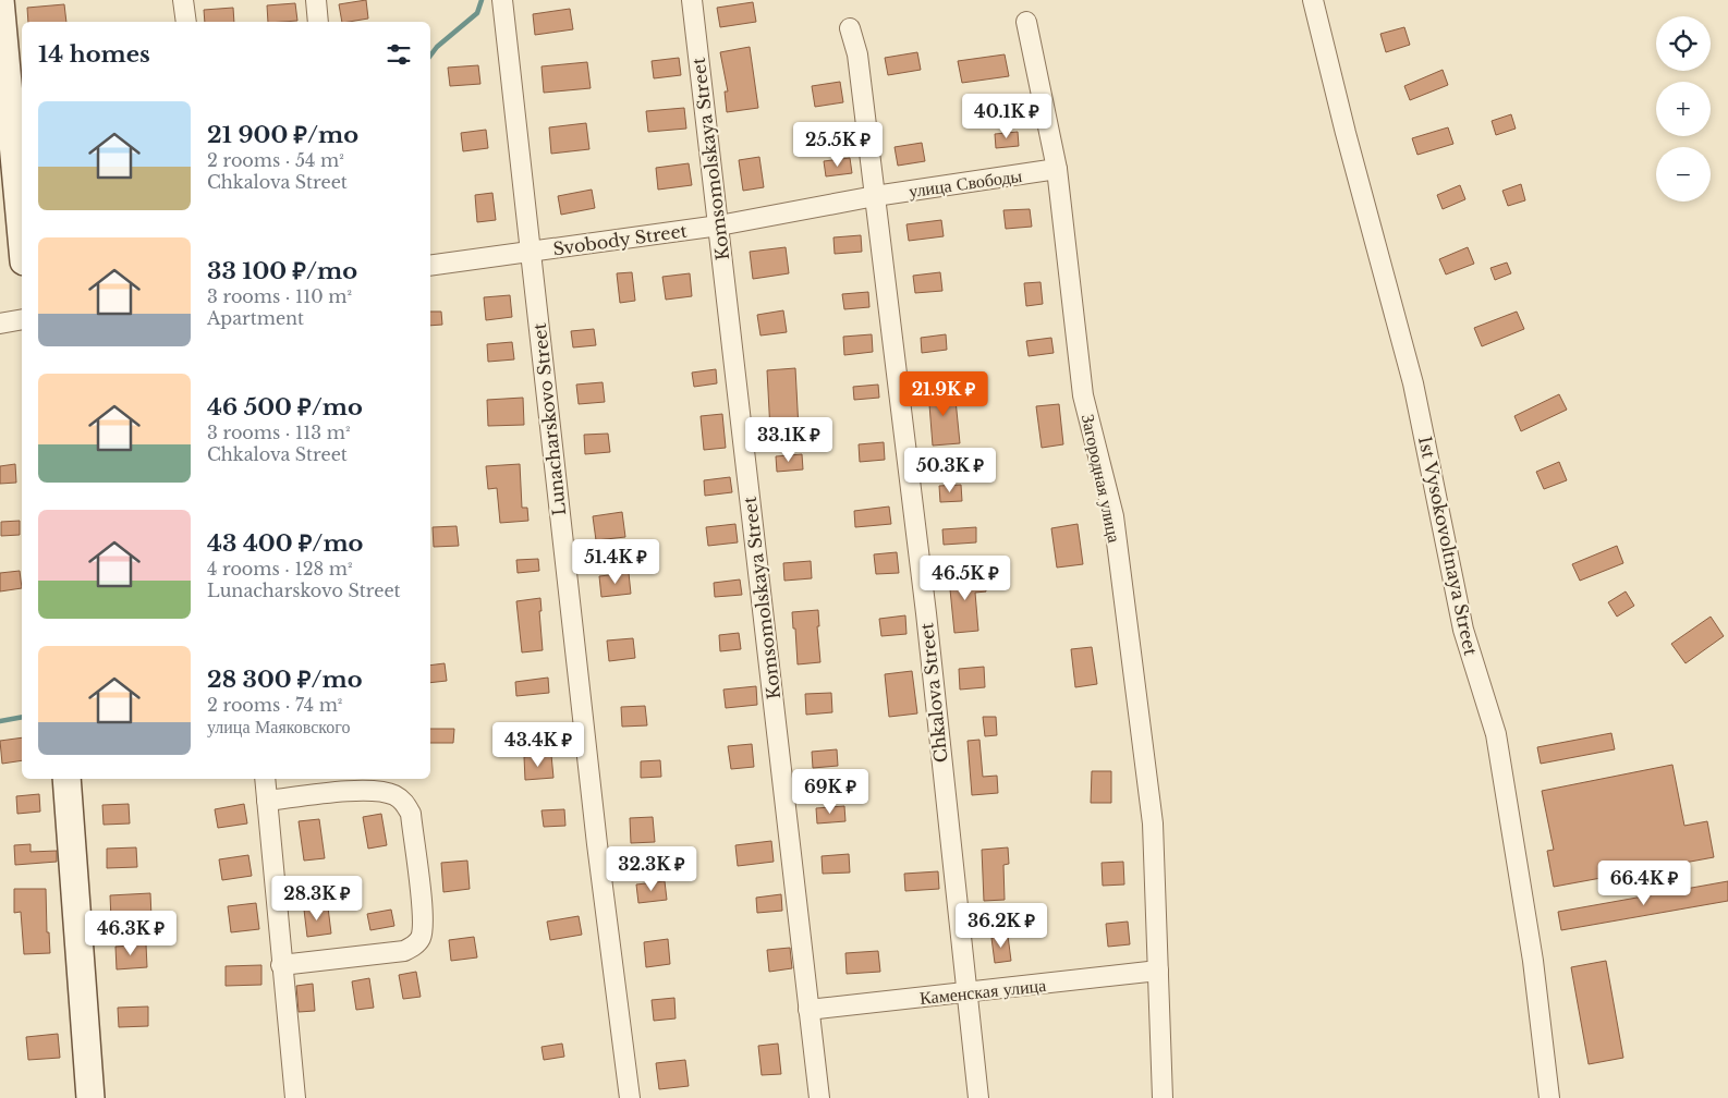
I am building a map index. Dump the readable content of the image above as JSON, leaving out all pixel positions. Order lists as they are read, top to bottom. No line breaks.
{"streets":{"street":["Komsomolskaya Street","улица Свободы","Svobody Street","Lunacharskovo Street","Загородная улица","1st Vysokovoltnaya Street","Chkalova Street","Каменская улица"]},"crossings":[["Komsomolskaya Street","Svobody Street"],["Komsomolskaya Street","Каменская улица"],["улица Свободы","Svobody Street"],["улица Свободы","Загородная улица"],["улица Свободы","Chkalova Street"],["Svobody Street","Lunacharskovo Street"],["Svobody Street","Chkalova Street"],["Загородная улица","Каменская улица"],["Chkalova Street","Каменская улица"]],"page":{"map_buttons":["+","−"],"heading":"14 homes","list":[{"name":"21 900 ₽/mo","note":"2 rooms · 54 m² · Chkalova Street"},{"name":"33 100 ₽/mo","note":"3 rooms · 110 m² · Apartment"},{"name":"46 500 ₽/mo","note":"3 rooms · 113 m² · Chkalova Street"},{"name":"43 400 ₽/mo","note":"4 rooms · 128 m² · Lunacharskovo Street"},{"name":"28 300 ₽/mo","note":"2 rooms · 74 m² · улица Маяковского"}],"price":["40.1K ₽","25.5K ₽","21.9K ₽","33.1K ₽","50.3K ₽","51.4K ₽","46.5K ₽","43.4K ₽","69K ₽","32.3K ₽","66.4K ₽","28.3K ₽","36.2K ₽","46.3K ₽"]}}
